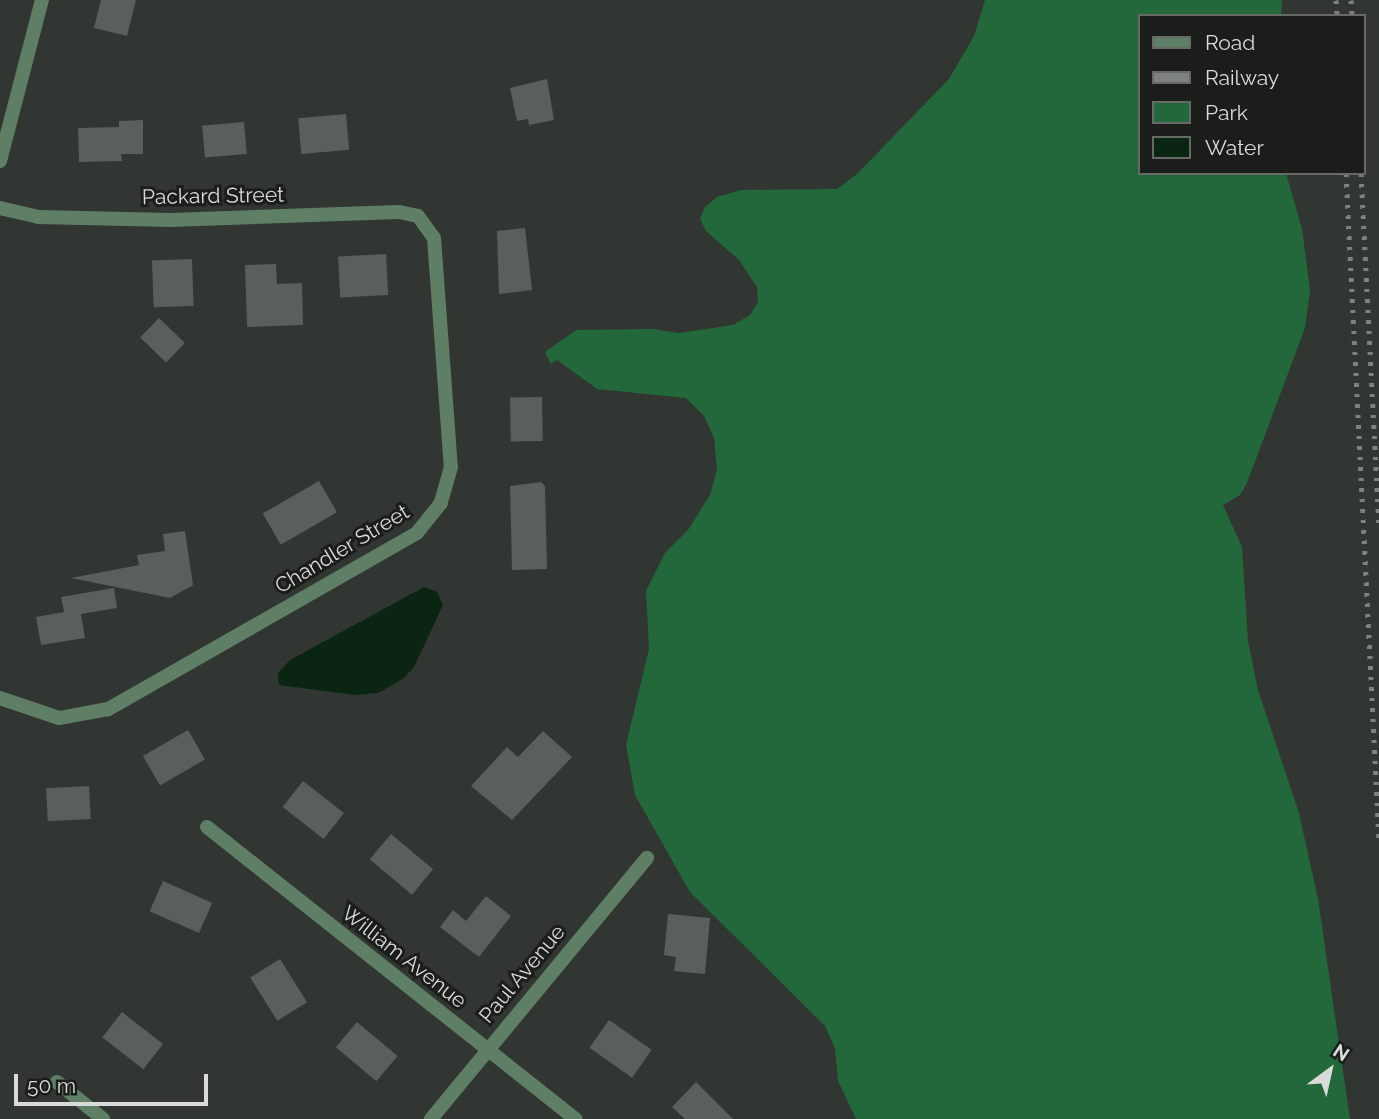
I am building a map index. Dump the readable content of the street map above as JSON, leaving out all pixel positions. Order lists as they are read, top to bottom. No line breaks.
{"streets":{"street":["Packard Street","Chandler Street","William Avenue","Paul Avenue"]},"crossings":[["Packard Street","Chandler Street"],["William Avenue","Paul Avenue"]],"legend":["Road","Railway","Park","Water"],"scale_bar":"50 m","north":"top right"}
